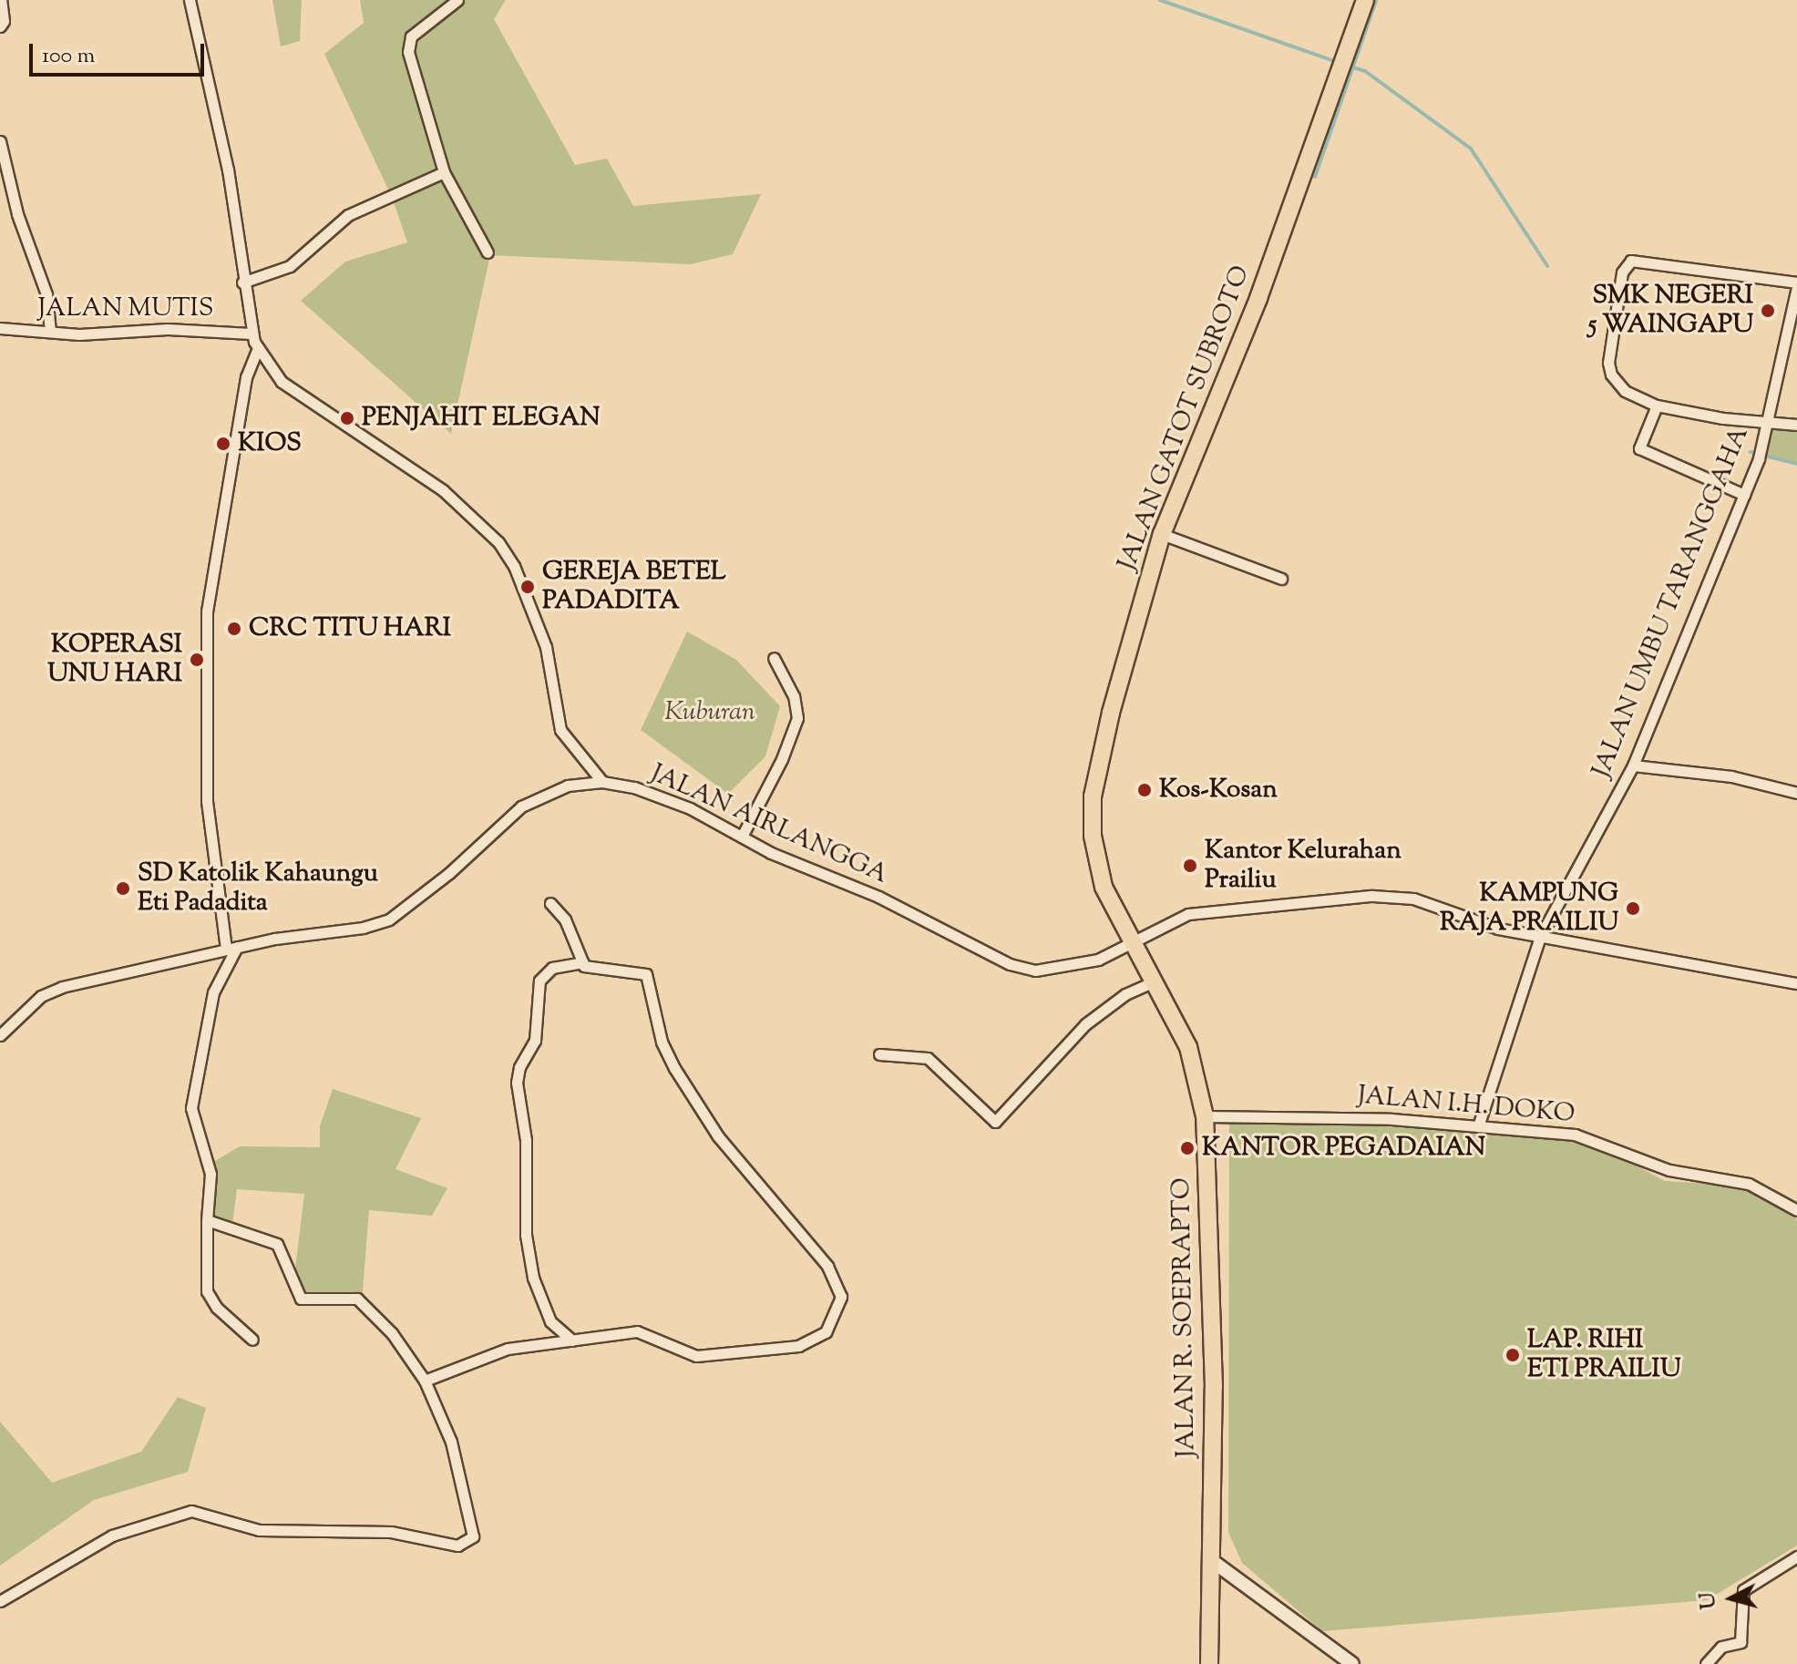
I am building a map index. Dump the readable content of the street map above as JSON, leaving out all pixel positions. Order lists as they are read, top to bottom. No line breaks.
{"streets":{"highway":["JALAN GATOT SUBROTO","JALAN R. SOEPRAPTO"],"street":["JALAN MUTIS","JALAN UMBU TARANGGAHA","JALAN AIRLANGGA","JALAN I.H. DOKO"]},"crossings":[["JALAN GATOT SUBROTO","JALAN AIRLANGGA"],["JALAN GATOT SUBROTO","JALAN R. SOEPRAPTO"],["JALAN UMBU TARANGGAHA","JALAN AIRLANGGA"],["JALAN UMBU TARANGGAHA","JALAN I.H. DOKO"],["JALAN AIRLANGGA","JALAN R. SOEPRAPTO"],["JALAN I.H. DOKO","JALAN R. SOEPRAPTO"]],"parks":["Kuburan"],"places":["SMK NEGERI 5 WAINGAPU","PENJAHIT ELEGAN","KIOS","GEREJA BETEL PADADITA","CRC TITU HARI","KOPERASI UNU HARI","Kos-Kosan","Kantor Kelurahan Prailiu","SD Katolik Kahaungu Eti Padadita","KAMPUNG RAJA PRAILIU","KANTOR PEGADAIAN","LAP. RIHI ETI PRAILIU"],"scale_bar":"100 m","north":"left"}
